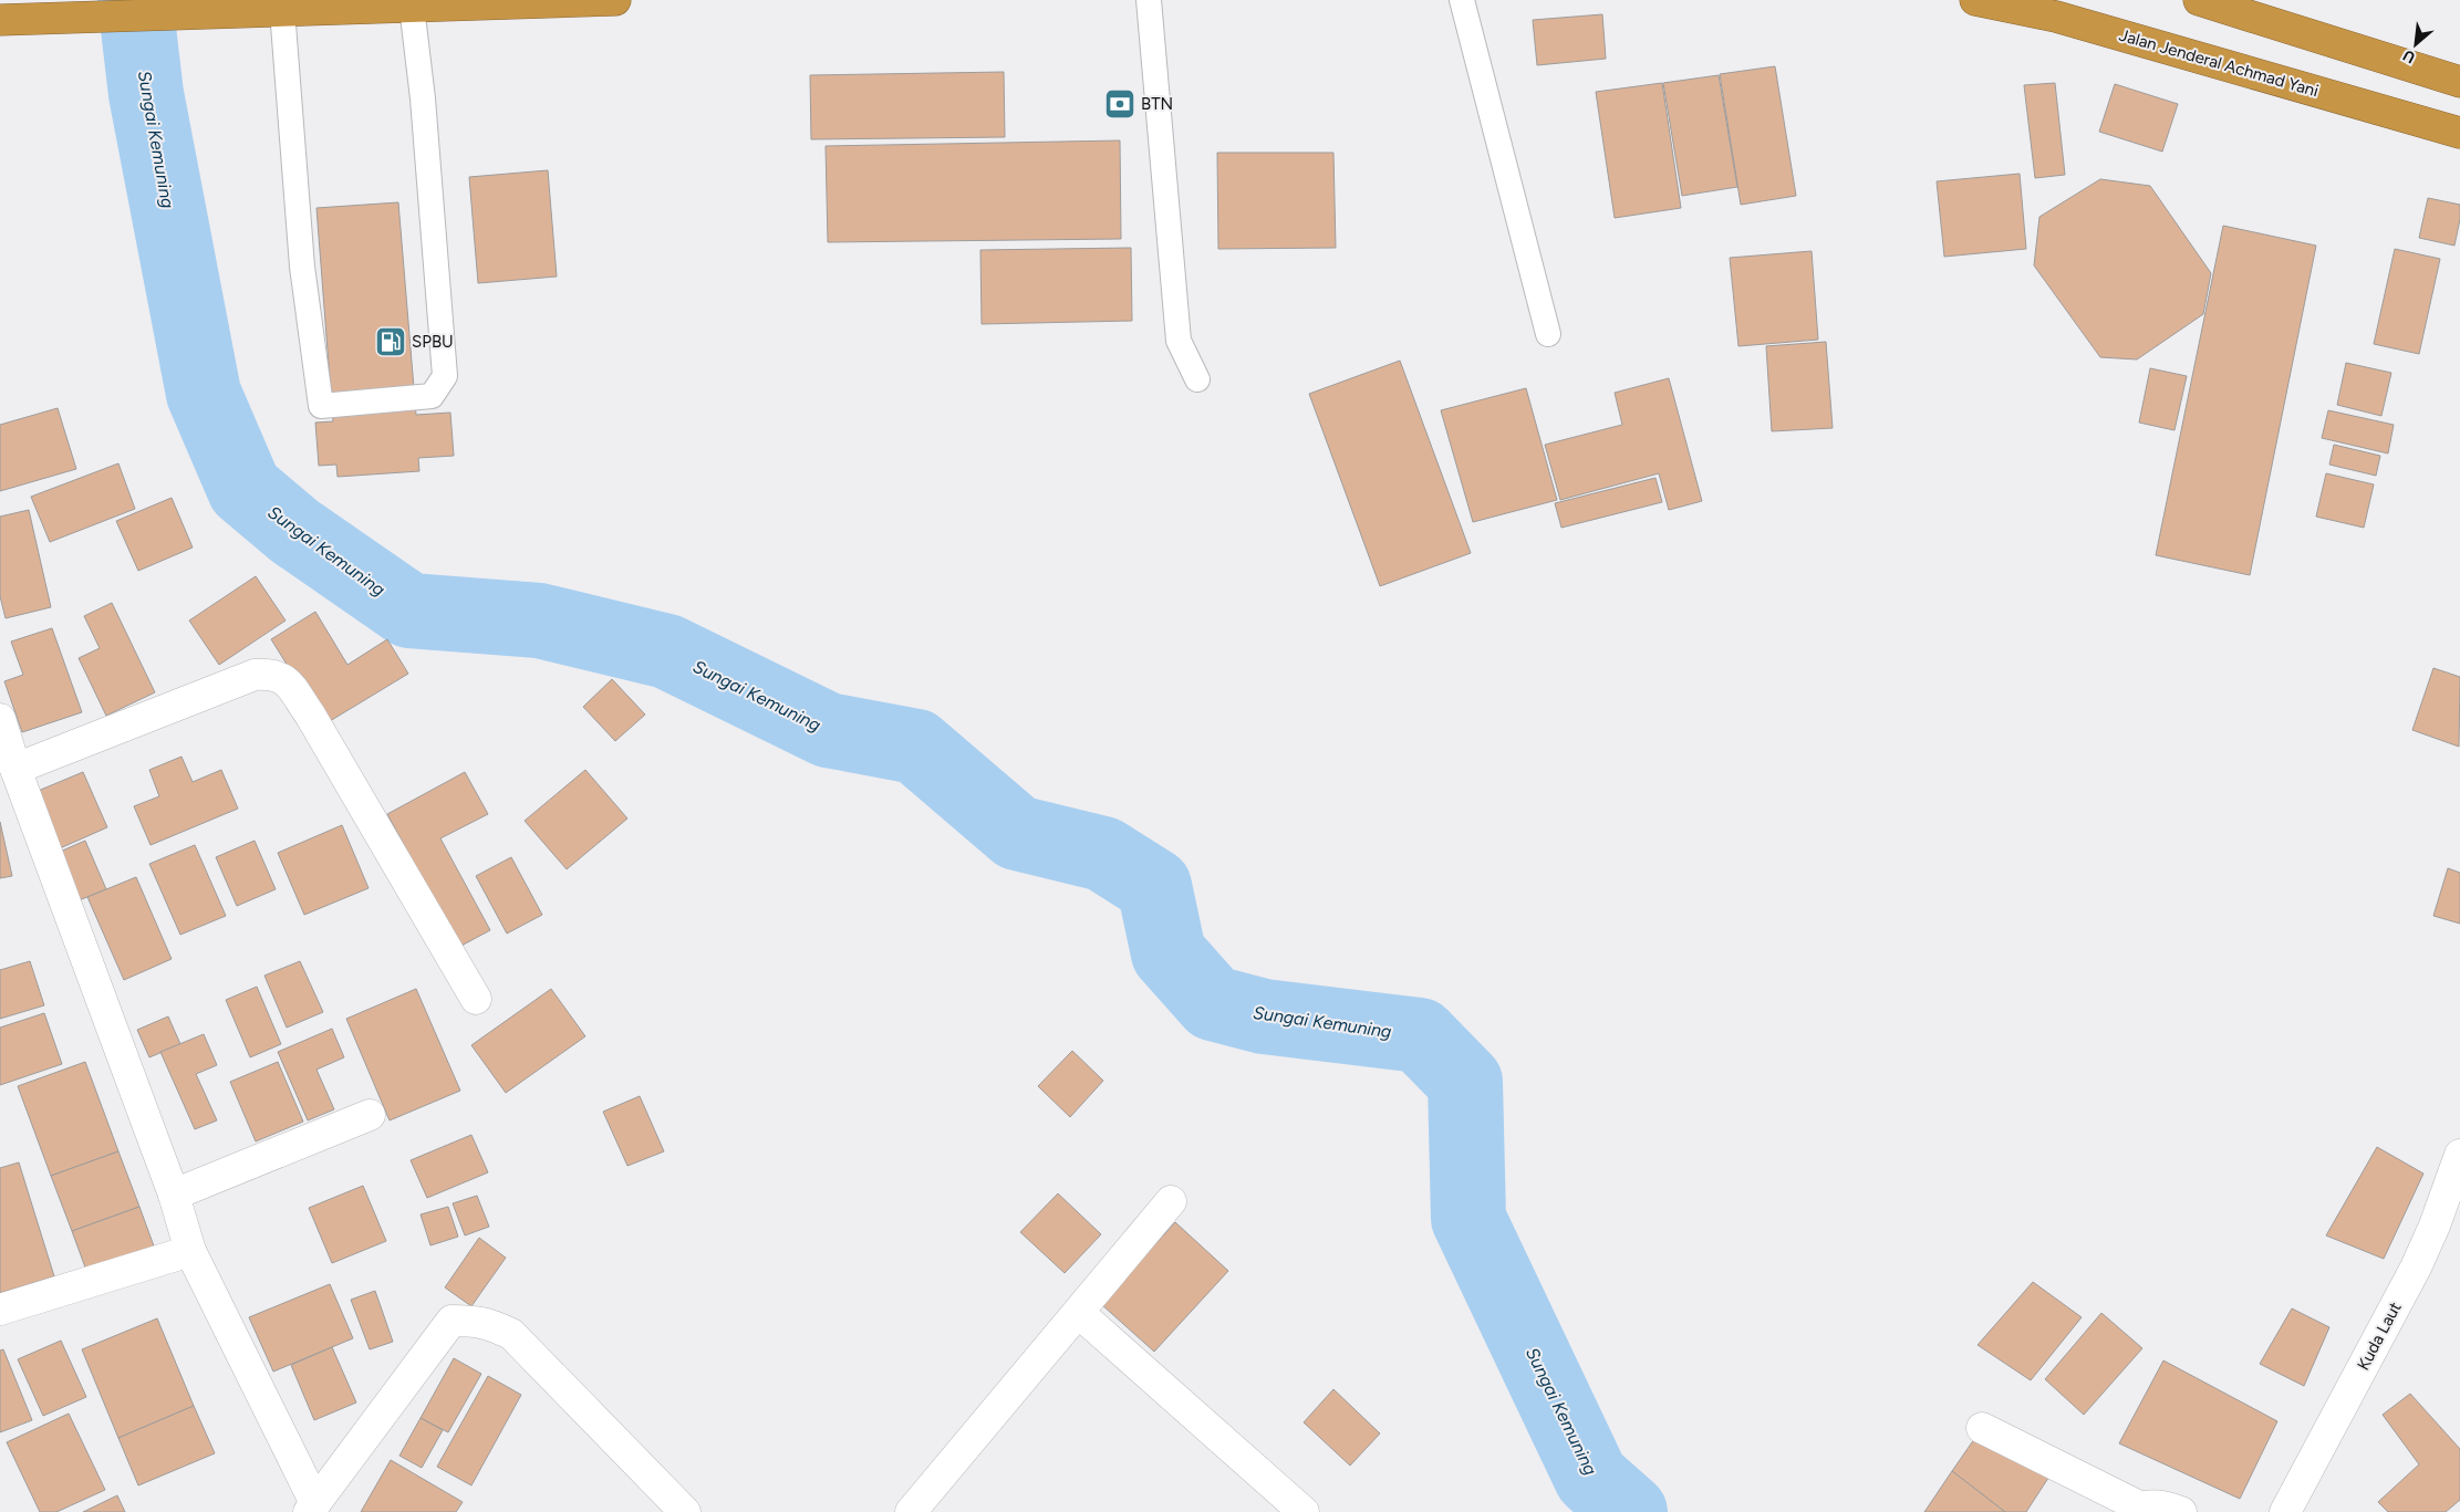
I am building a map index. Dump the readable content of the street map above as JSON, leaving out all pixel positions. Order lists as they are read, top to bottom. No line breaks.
{"streets":{"highway":["Jalan Jenderal Achmad Yani"],"street":["Kuda Laut"]},"water":["Sungai Kemuning"],"places":{"bank":["BTN"],"fuel station":["SPBU"]},"north":"bottom left"}
